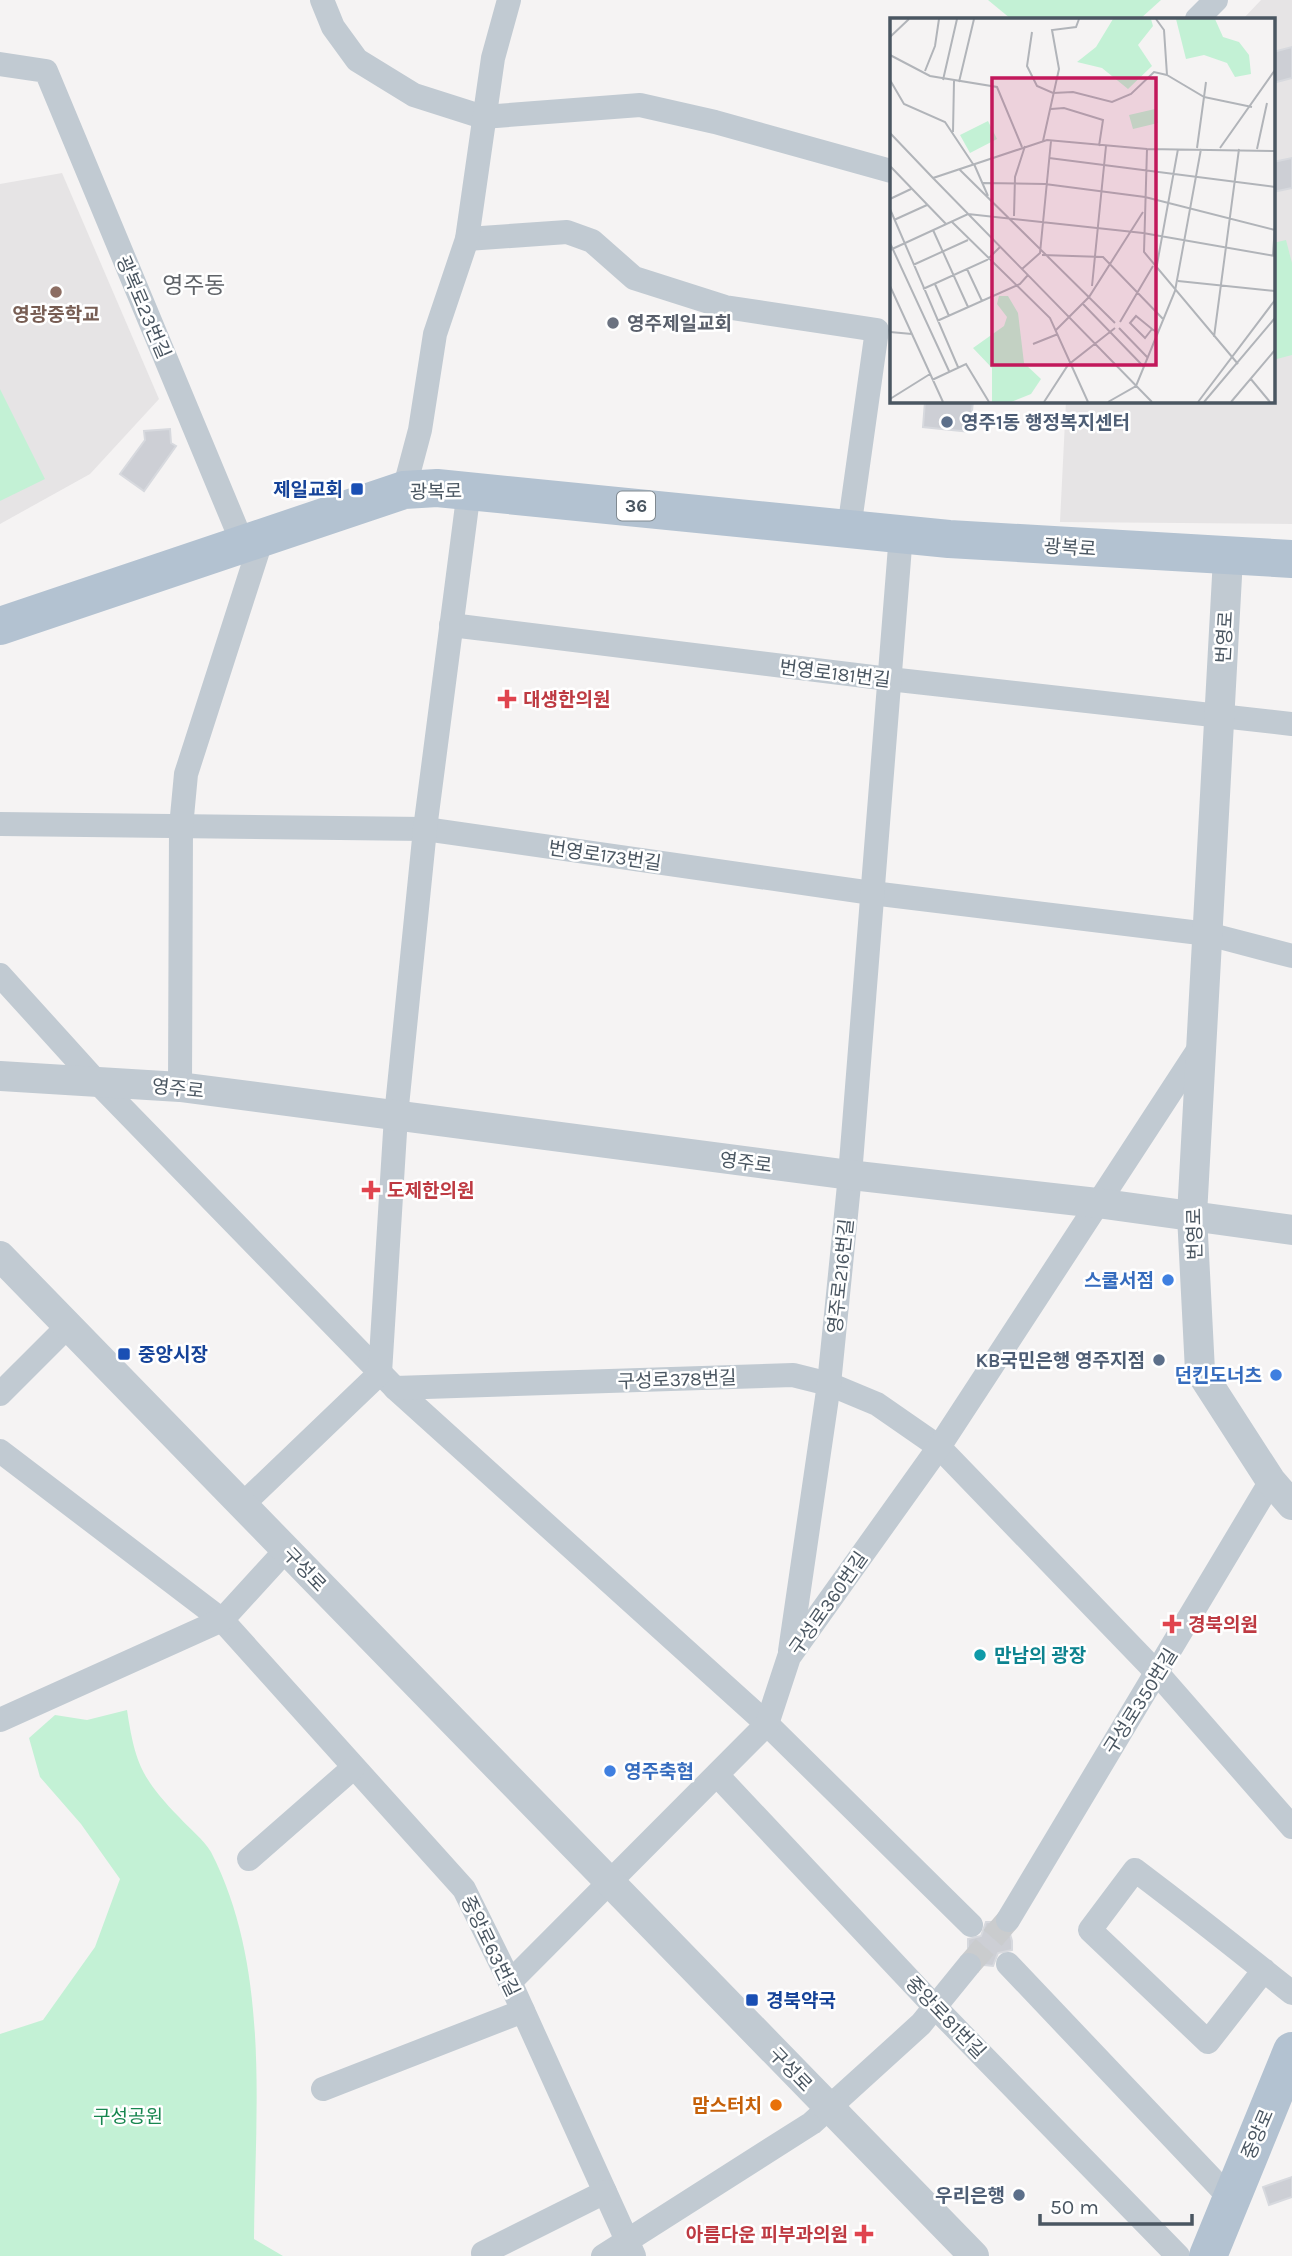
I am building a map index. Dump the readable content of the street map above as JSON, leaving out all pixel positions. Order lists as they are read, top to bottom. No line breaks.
{"streets":{"main road":["광복로","36","중앙로"],"street":["광복로23번길","번영로","번영로181번길","번영로173번길","영주로","영주로216번길","구성로378번길","구성로","구성로360번길","구성로350번길","중앙로63번길","중앙로81번길"]},"crossings":[["광복로23번길","광복로"],["광복로","번영로"],["광복로","영주로216번길"],["번영로","번영로181번길"],["번영로","번영로173번길"],["번영로","영주로"],["번영로","구성로350번길"],["번영로181번길","영주로216번길"],["번영로173번길","영주로216번길"],["영주로","영주로216번길"],["영주로","구성로360번길"],["영주로216번길","구성로378번길"],["영주로216번길","구성로360번길"],["구성로378번길","구성로360번길"],["구성로378번길","구성로350번길"],["구성로","구성로360번길"],["구성로360번길","중앙로81번길"]],"districts":["영주동"],"parks":["구성공원"],"places":{"other":["영광중학교","영주제일교회","영주1동 행정복지센터","스쿨서점","KB국민은행 영주지점","던킨도너츠","만남의 광장","영주축협","맘스터치","우리은행"],"transit":["제일교회","중앙시장","경북약국"],"health":["대생한의원","도제한의원","경북의원","아름다운 피부과의원"]},"scale_bar":"50 m"}
